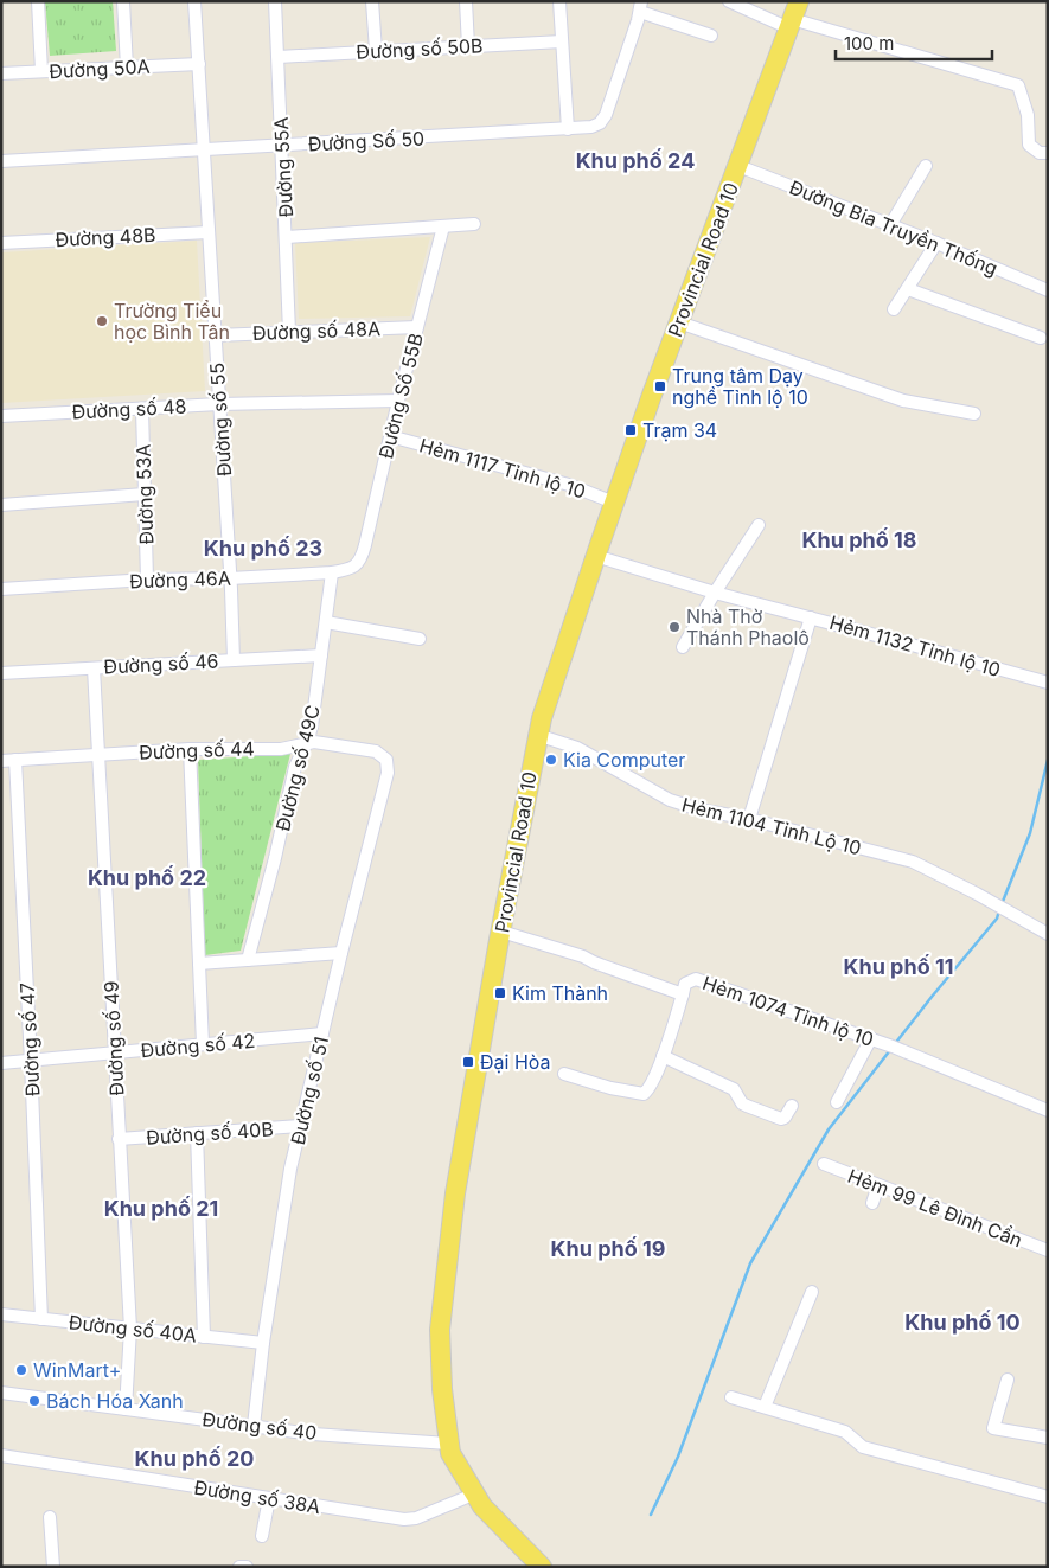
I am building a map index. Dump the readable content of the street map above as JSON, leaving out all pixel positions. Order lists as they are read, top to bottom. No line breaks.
{"streets":{"main road":["Provincial Road 10"],"street":["Đường số 50B","Đường 50A","Đường Số 50","Đường 55A","Đường Bia Truyền Thống","Đường 48B","Đường số 48A","Đường Số 55B","Đường số 48","Đường số 55","Hẻm 1117 Tỉnh lộ 10","Đường 53A","Đường 46A","Hẻm 1132 Tỉnh lộ 10","Đường số 46","Đường số 44","Đường số 49C","Hẻm 1104 Tỉnh Lộ 10","Hẻm 1074 Tỉnh lộ 10","Đường số 49","Đường số 47","Đường số 42","Đường số 51","Đường số 40B","Hẻm 99 Lê Đình Cẩn","Đường số 40A","Đường số 40","Đường số 38A"]},"crossings":[["Đường số 50B","Đường 55A"],["Đường 50A","Đường số 55"],["Đường Số 50","Đường 55A"],["Đường Số 50","Đường số 55"],["Đường 55A","Đường số 48A"],["Đường Bia Truyền Thống","Provincial Road 10"],["Đường 48B","Đường số 55"],["Provincial Road 10","Hẻm 1117 Tỉnh lộ 10"],["Provincial Road 10","Hẻm 1132 Tỉnh lộ 10"],["Provincial Road 10","Hẻm 1104 Tỉnh Lộ 10"],["Provincial Road 10","Hẻm 1074 Tỉnh lộ 10"],["Provincial Road 10","Đường số 40"],["Provincial Road 10","Đường số 38A"],["Đường số 48A","Đường Số 55B"],["Đường số 48A","Đường số 55"],["Đường Số 55B","Đường số 48"],["Đường Số 55B","Hẻm 1117 Tỉnh lộ 10"],["Đường Số 55B","Đường 46A"],["Đường số 48","Đường số 55"],["Đường số 48","Đường 53A"],["Đường số 55","Đường 46A"],["Đường số 55","Đường số 46"],["Đường 53A","Đường 46A"],["Đường 46A","Đường số 49C"],["Đường số 46","Đường số 49C"],["Đường số 46","Đường số 49"],["Đường số 44","Đường số 49C"],["Đường số 44","Đường số 49"],["Đường số 44","Đường số 47"],["Đường số 44","Đường số 51"],["Đường số 49","Đường số 42"],["Đường số 49","Đường số 40B"],["Đường số 49","Đường số 40A"],["Đường số 49","Đường số 40"],["Đường số 47","Đường số 42"],["Đường số 47","Đường số 40A"],["Đường số 42","Đường số 51"],["Đường số 51","Đường số 40B"],["Đường số 51","Đường số 40A"],["Đường số 51","Đường số 40"]],"districts":["Khu phố 24","Khu phố 18","Khu phố 23","Khu phố 22","Khu phố 11","Khu phố 21","Khu phố 19","Khu phố 10","Khu phố 20"],"places":{"other":["Trường Tiểu học Bình Tân","Nhà Thờ Thánh Phaolô","Kia Computer","WinMart+","Bách Hóa Xanh"],"transit":["Trung tâm Dạy nghề Tỉnh lộ 10","Trạm 34","Kim Thành","Đại Hòa"]},"scale_bar":"100 m"}
